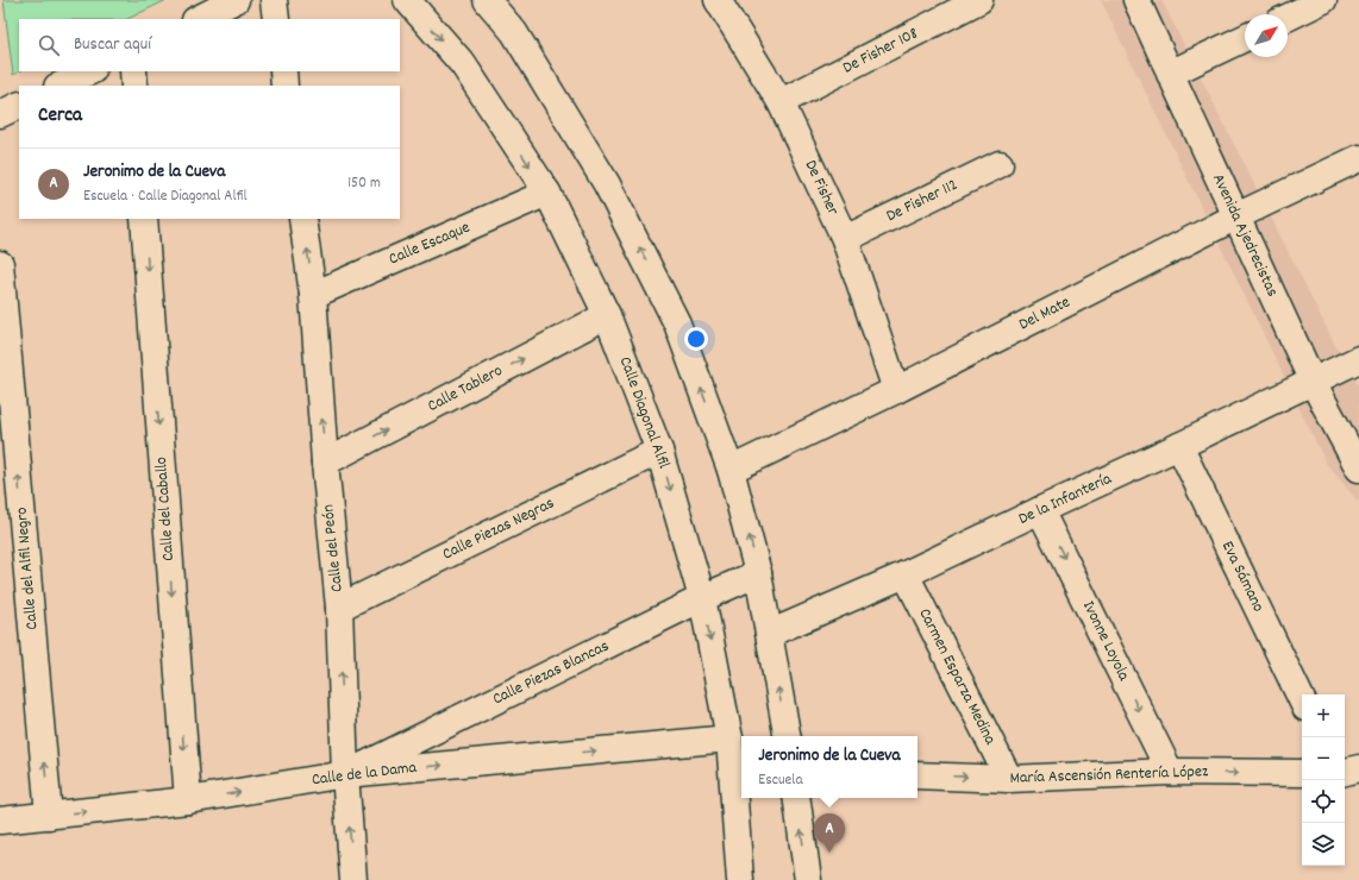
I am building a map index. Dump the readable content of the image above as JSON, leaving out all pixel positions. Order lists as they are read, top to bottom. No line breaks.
{"streets":{"street":["De Fisher 108","De Fisher","De Fisher 112","Avenida Ajedrecistas","Calle Escaque","Del Mate","Calle Tablero","Calle Diagonal Alfil","De la Infantería","Calle del Caballo","Calle Piezas Negras","Calle del Peón","Calle del Alfil Negro","Eva Sámano","Ivonne Loyola","Calle Piezas Blancas","Carmen Esparza Medina","Calle de la Dama","María Ascensión Rentería López"]},"crossings":[["De Fisher 108","De Fisher"],["De Fisher","De Fisher 112"],["De Fisher","Del Mate"],["Avenida Ajedrecistas","Del Mate"],["Avenida Ajedrecistas","De la Infantería"],["Calle Escaque","Calle Diagonal Alfil"],["Calle Escaque","Calle del Peón"],["Calle Tablero","Calle Diagonal Alfil"],["Calle Tablero","Calle del Peón"],["Calle Diagonal Alfil","Calle Piezas Negras"],["Calle Diagonal Alfil","Calle Piezas Blancas"],["Calle Diagonal Alfil","Calle de la Dama"],["De la Infantería","Eva Sámano"],["De la Infantería","Ivonne Loyola"],["De la Infantería","Carmen Esparza Medina"],["Calle del Caballo","Calle de la Dama"],["Calle Piezas Negras","Calle del Peón"],["Calle del Peón","Calle Piezas Blancas"],["Calle del Peón","Calle de la Dama"],["Calle del Alfil Negro","Calle de la Dama"],["Ivonne Loyola","María Ascensión Rentería López"],["Calle Piezas Blancas","Calle de la Dama"],["Carmen Esparza Medina","María Ascensión Rentería López"]],"one_way":["Calle Tablero","Calle del Caballo","Calle del Peón","Calle del Alfil Negro","Ivonne Loyola","Calle de la Dama","María Ascensión Rentería López"],"north":"top right","page":{"search":"Buscar aquí","heading":"Cerca","list":[{"mark":"A","name":"Jeronimo de la Cueva","note":"Escuela · Calle Diagonal Alfil","value":"150 m"}],"map_buttons":["+","−"],"popup":["Jeronimo de la Cueva","Escuela"],"pins":"A"}}
